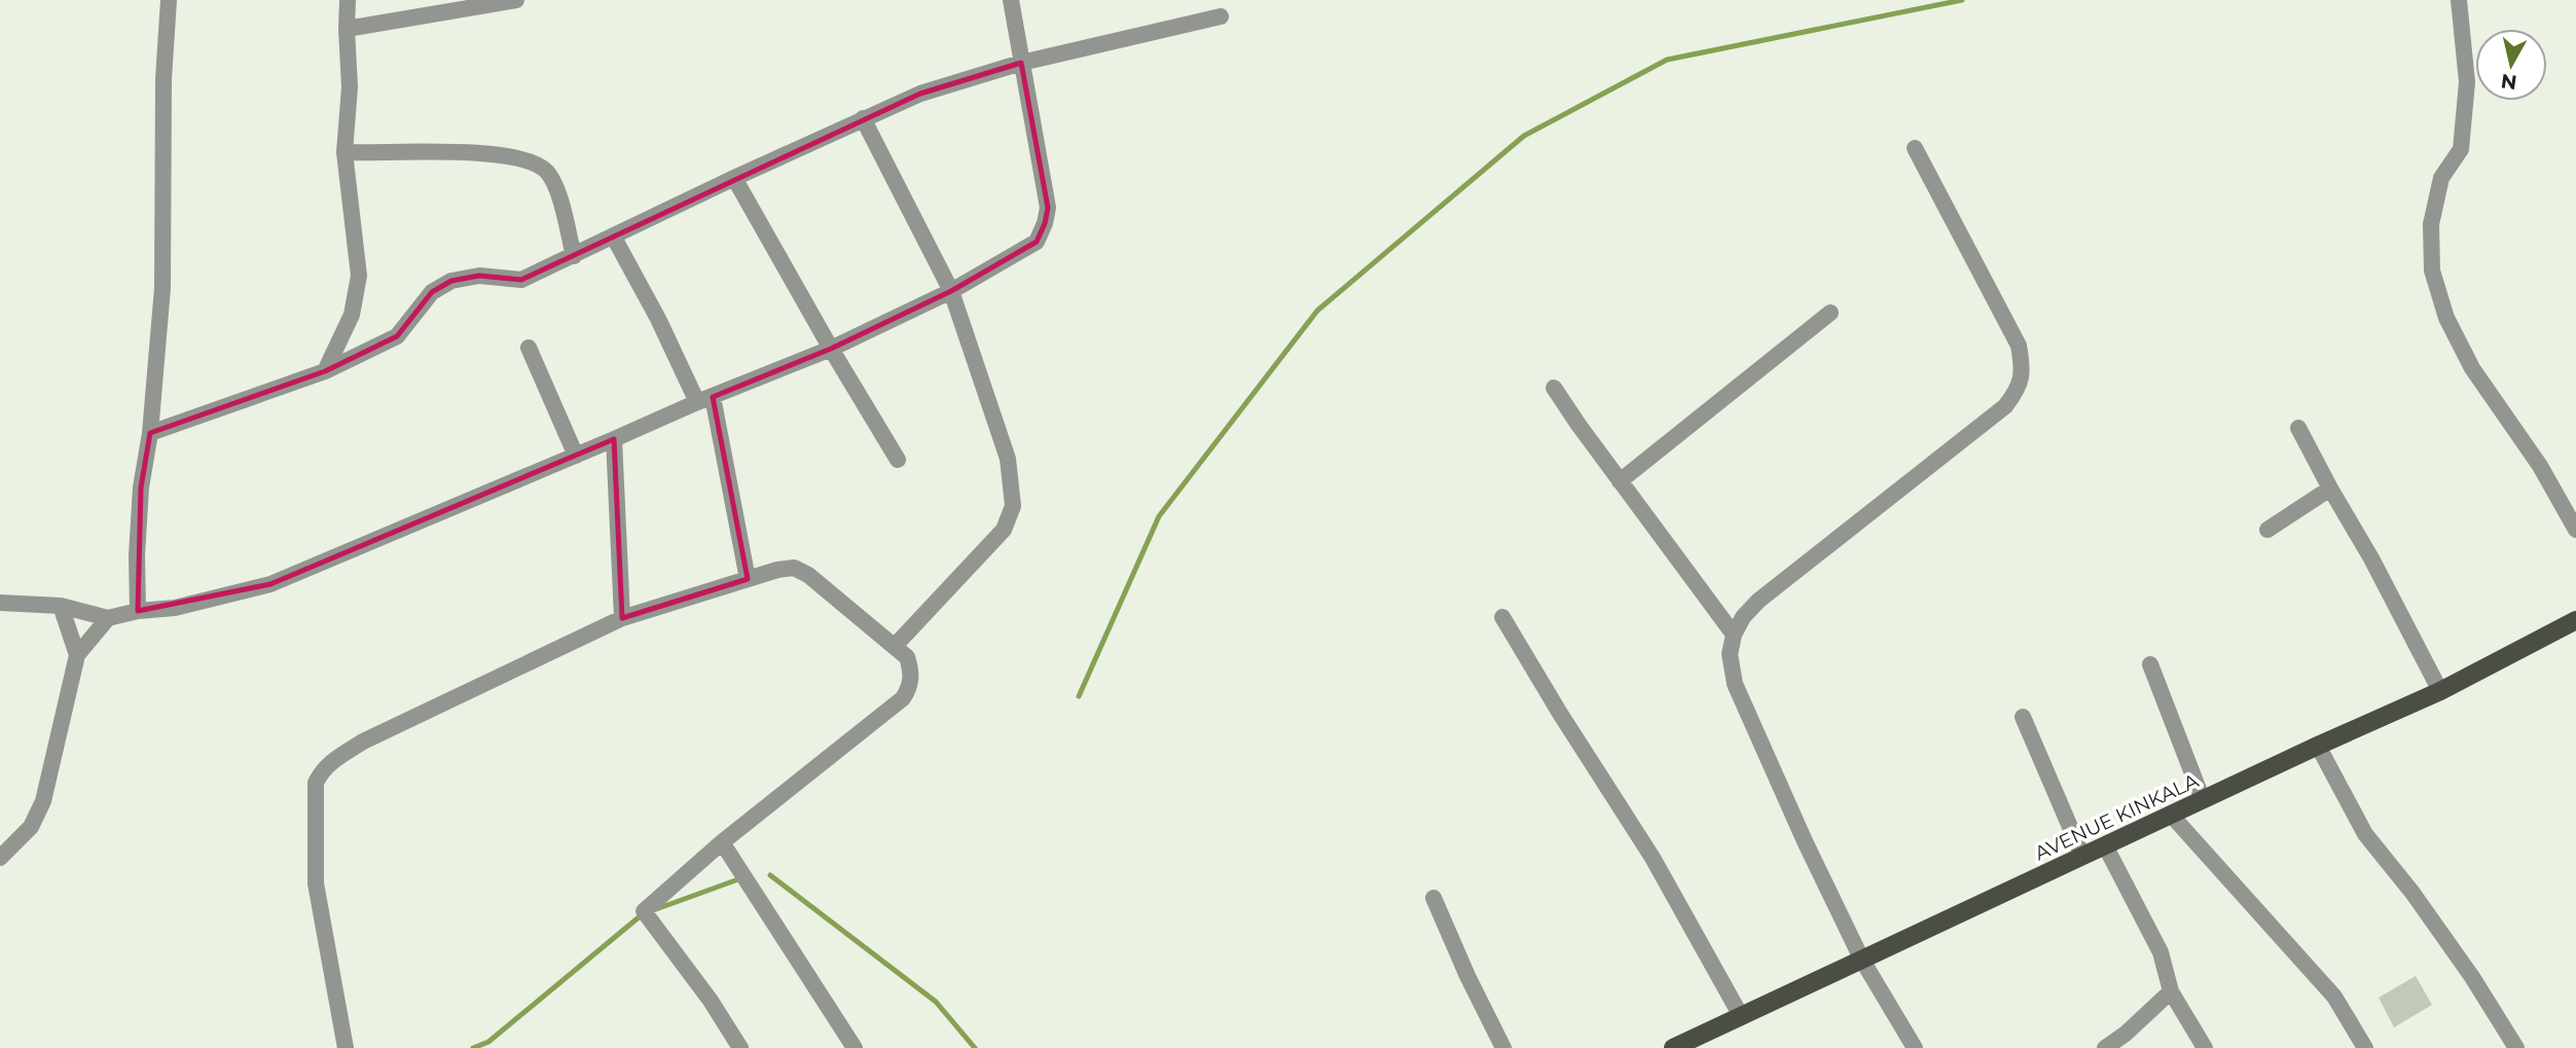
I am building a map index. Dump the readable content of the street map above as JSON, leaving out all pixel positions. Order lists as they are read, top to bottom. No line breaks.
{"streets":{"main road":["AVENUE KINKALA"]},"north":"bottom"}
